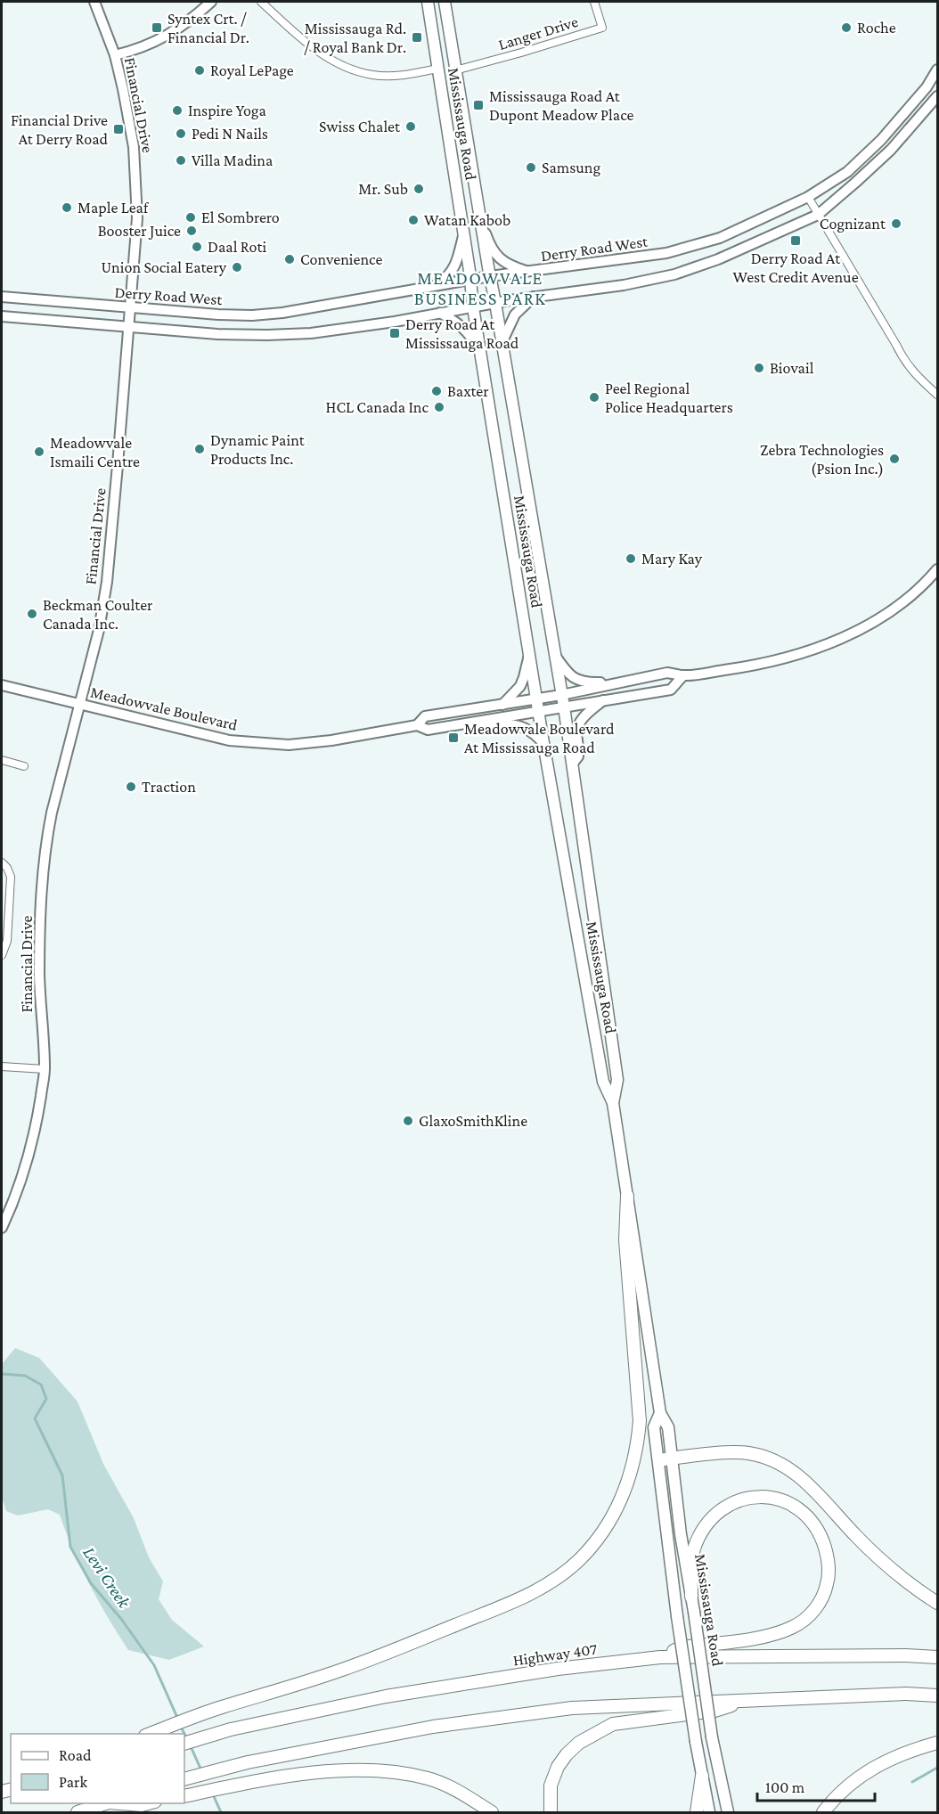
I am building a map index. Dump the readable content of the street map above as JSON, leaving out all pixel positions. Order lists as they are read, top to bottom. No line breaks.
{"streets":{"highway":["Highway 407"],"main road":["Financial Drive","Mississauga Road","Derry Road West","Meadowvale Boulevard"],"street":["Langer Drive"]},"crossings":[["Langer Drive","Mississauga Road"],["Financial Drive","Derry Road West"],["Financial Drive","Meadowvale Boulevard"],["Mississauga Road","Derry Road West"],["Mississauga Road","Meadowvale Boulevard"]],"districts":["MEADOWVALE BUSINESS PARK"],"water":["Levi Creek"],"places":{"transit":["Syntex Crt. / Financial Dr.","Mississauga Rd. / Royal Bank Dr.","Mississauga Road At Dupont Meadow Place","Financial Drive At Derry Road","Derry Road At West Credit Avenue","Derry Road At Mississauga Road","Meadowvale Boulevard At Mississauga Road"],"other":["Roche","Royal LePage","Inspire Yoga","Swiss Chalet","Pedi N Nails","Villa Madina","Samsung","Mr. Sub","Maple Leaf","El Sombrero","Watan Kabob","Cognizant","Booster Juice","Daal Roti","Convenience","Union Social Eatery","Biovail","Baxter","Peel Regional Police Headquarters","HCL Canada Inc","Dynamic Paint Products Inc.","Meadowvale Ismaili Centre","Zebra Technologies (Psion Inc.)","Mary Kay","Beckman Coulter Canada Inc.","Traction","GlaxoSmithKline"]},"legend":["Road","Park"],"scale_bar":"100 m"}
